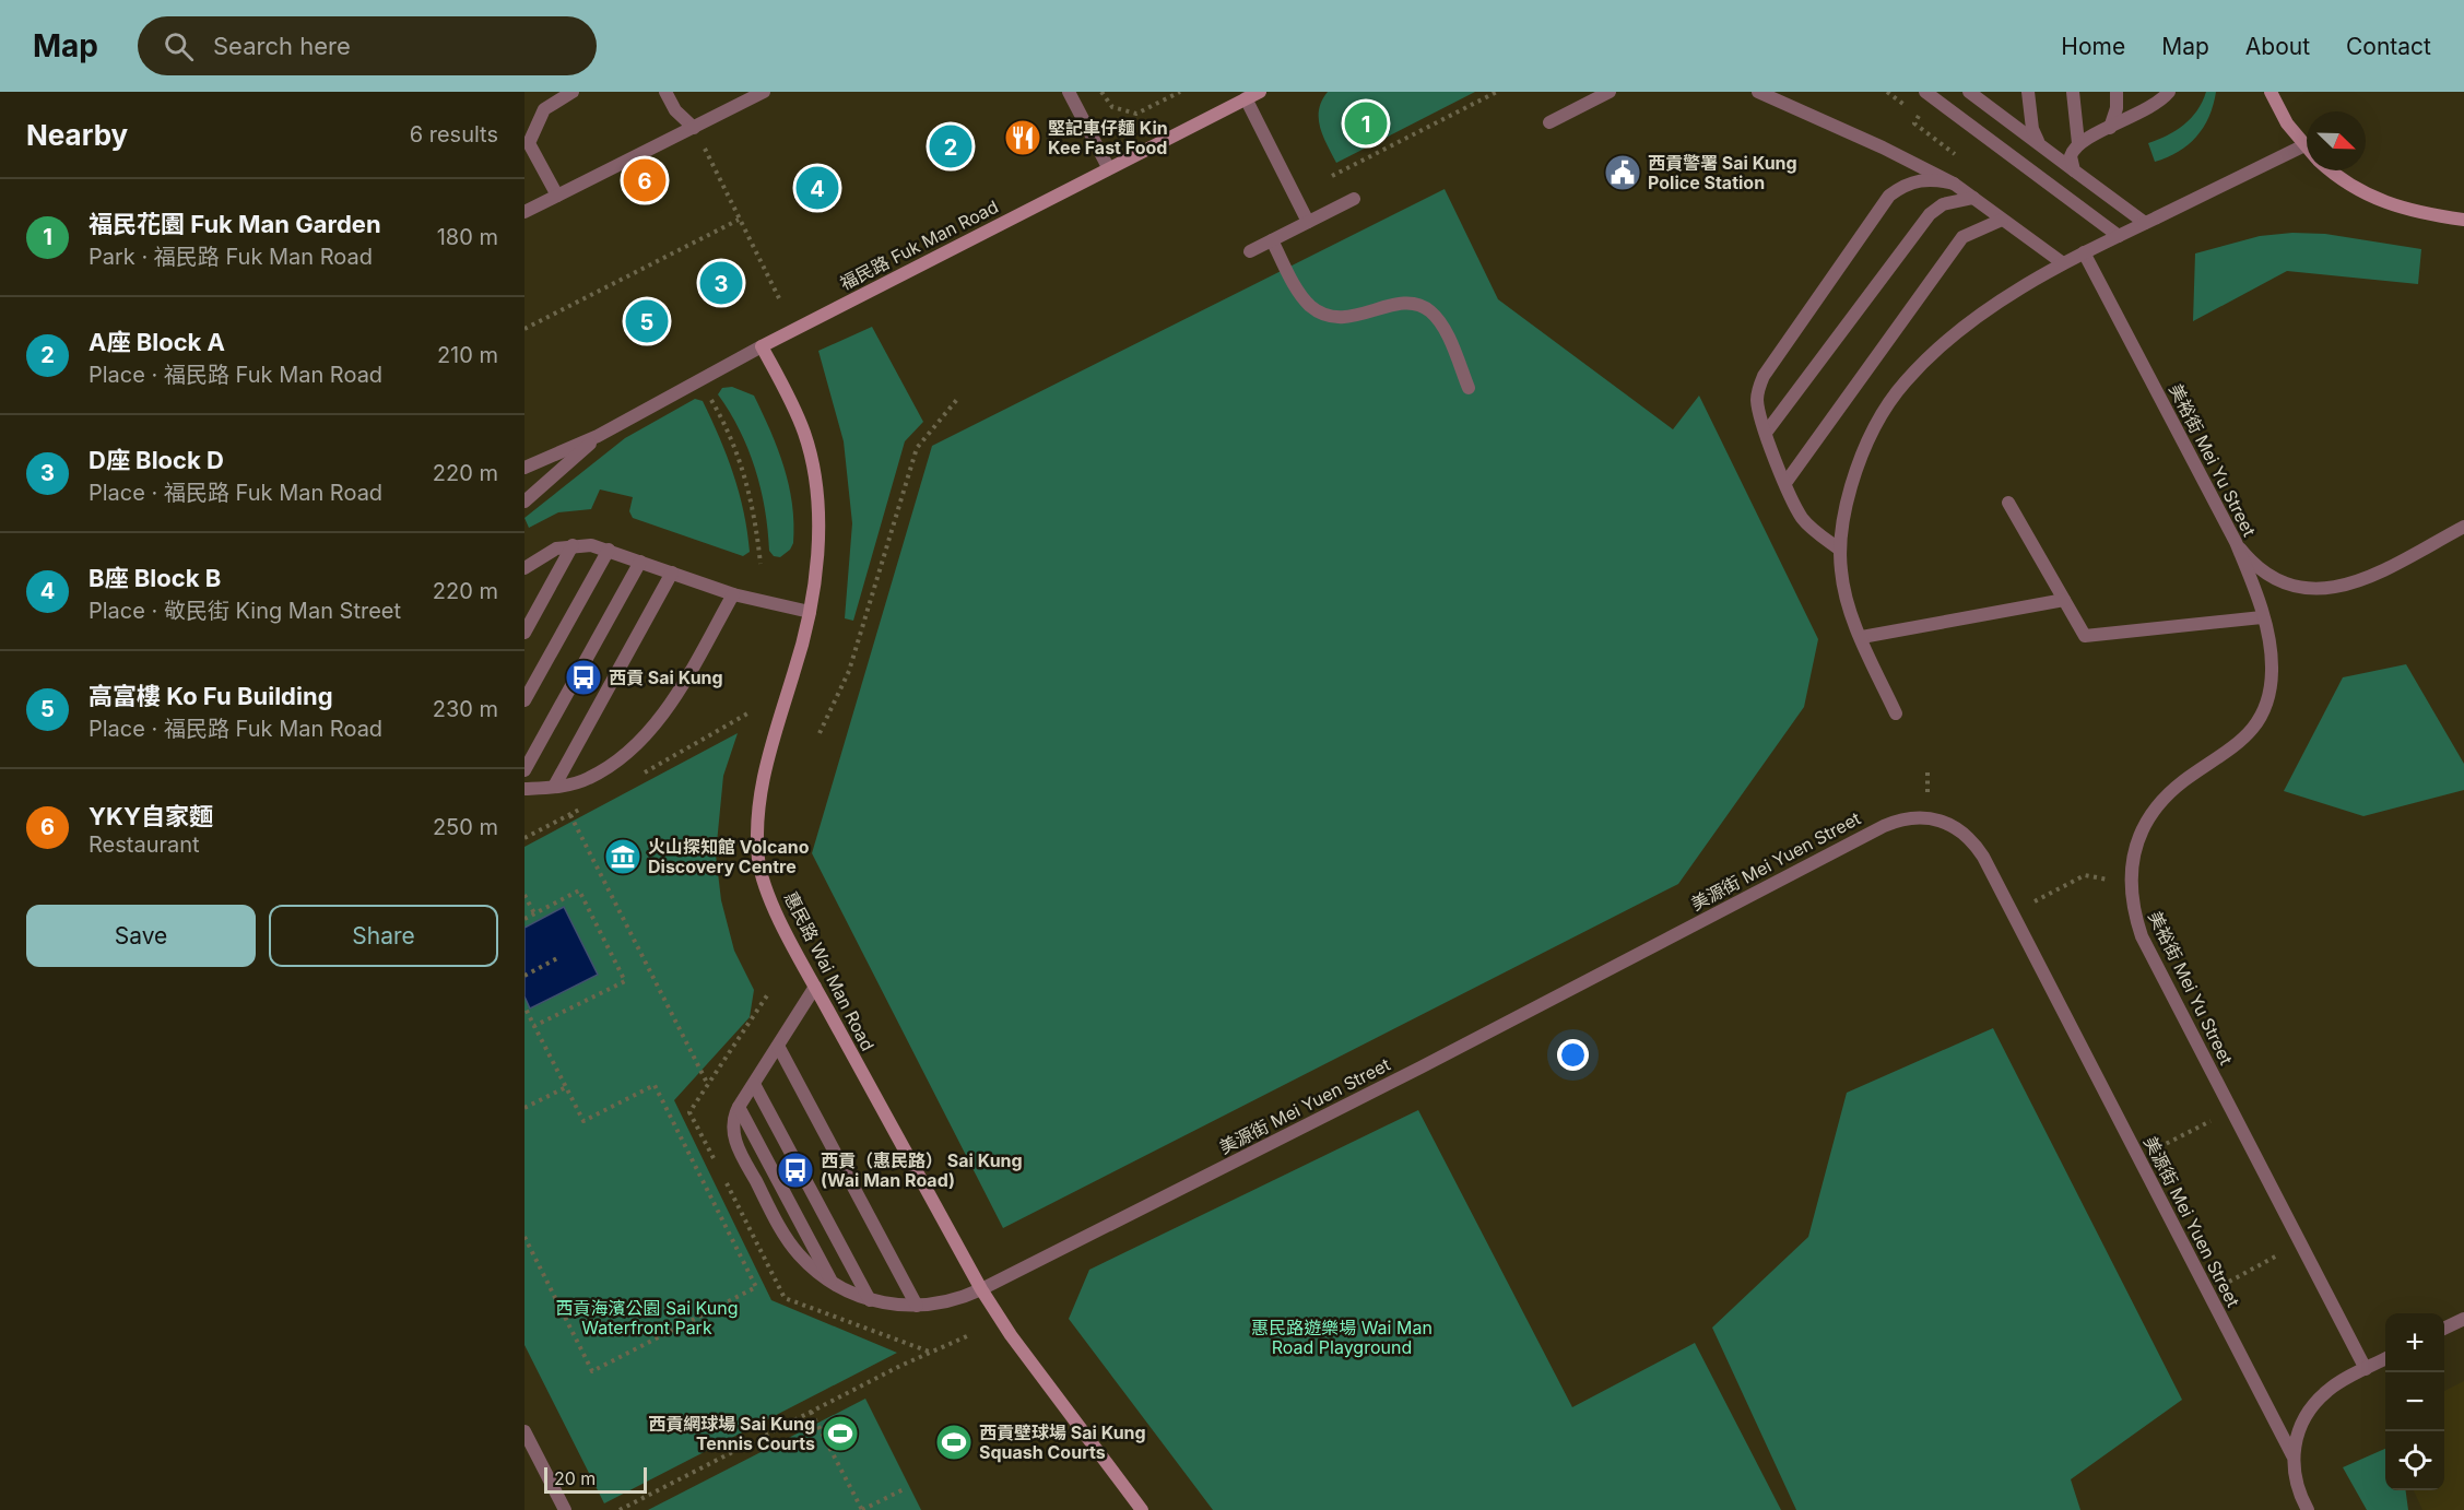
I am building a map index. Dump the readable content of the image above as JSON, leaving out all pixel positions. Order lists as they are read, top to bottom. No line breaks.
{"streets":{"street":["福民路 Fuk Man Road","美裕街 Mei Yu Street","美源街 Mei Yuen Street","惠民路 Wai Man Road"]},"crossings":[["福民路 Fuk Man Road","惠民路 Wai Man Road"],["美源街 Mei Yuen Street","惠民路 Wai Man Road"]],"parks":["西貢海濱公園 Sai Kung Waterfront Park","惠民路遊樂場 Wai Man Road Playground"],"places":{"restaurant":["堅記車仔麵 Kin Kee Fast Food"],"public building":["西貢警署 Sai Kung Police Station"],"bus stop":["西貢 Sai Kung","西貢（惠民路） Sai Kung (Wai Man Road)"],"museum":["火山探知館 Volcano Discovery Centre"],"sports":["西貢網球場 Sai Kung Tennis Courts","西貢壁球場 Sai Kung Squash Courts"]},"scale_bar":"20 m","north":"bottom right","page":{"header":"Map","search":"Search here","nav":["Home","Map","About","Contact"],"heading":["Nearby","6 results"],"pins":["1","2","6","4","3","5"],"list":[{"mark":"1","name":"福民花園 Fuk Man Garden","note":"Park · 福民路 Fuk Man Road","value":"180 m"},{"mark":"2","name":"A座 Block A","note":"Place · 福民路 Fuk Man Road","value":"210 m"},{"mark":"3","name":"D座 Block D","note":"Place · 福民路 Fuk Man Road","value":"220 m"},{"mark":"4","name":"B座 Block B","note":"Place · 敬民街 King Man Street","value":"220 m"},{"mark":"5","name":"高富樓 Ko Fu Building","note":"Place · 福民路 Fuk Man Road","value":"230 m"},{"mark":"6","name":"YKY自家麵","note":"Restaurant","value":"250 m"}],"buttons":["Save","Share"],"map_buttons":["+","−"],"scale":"20 m"}}
